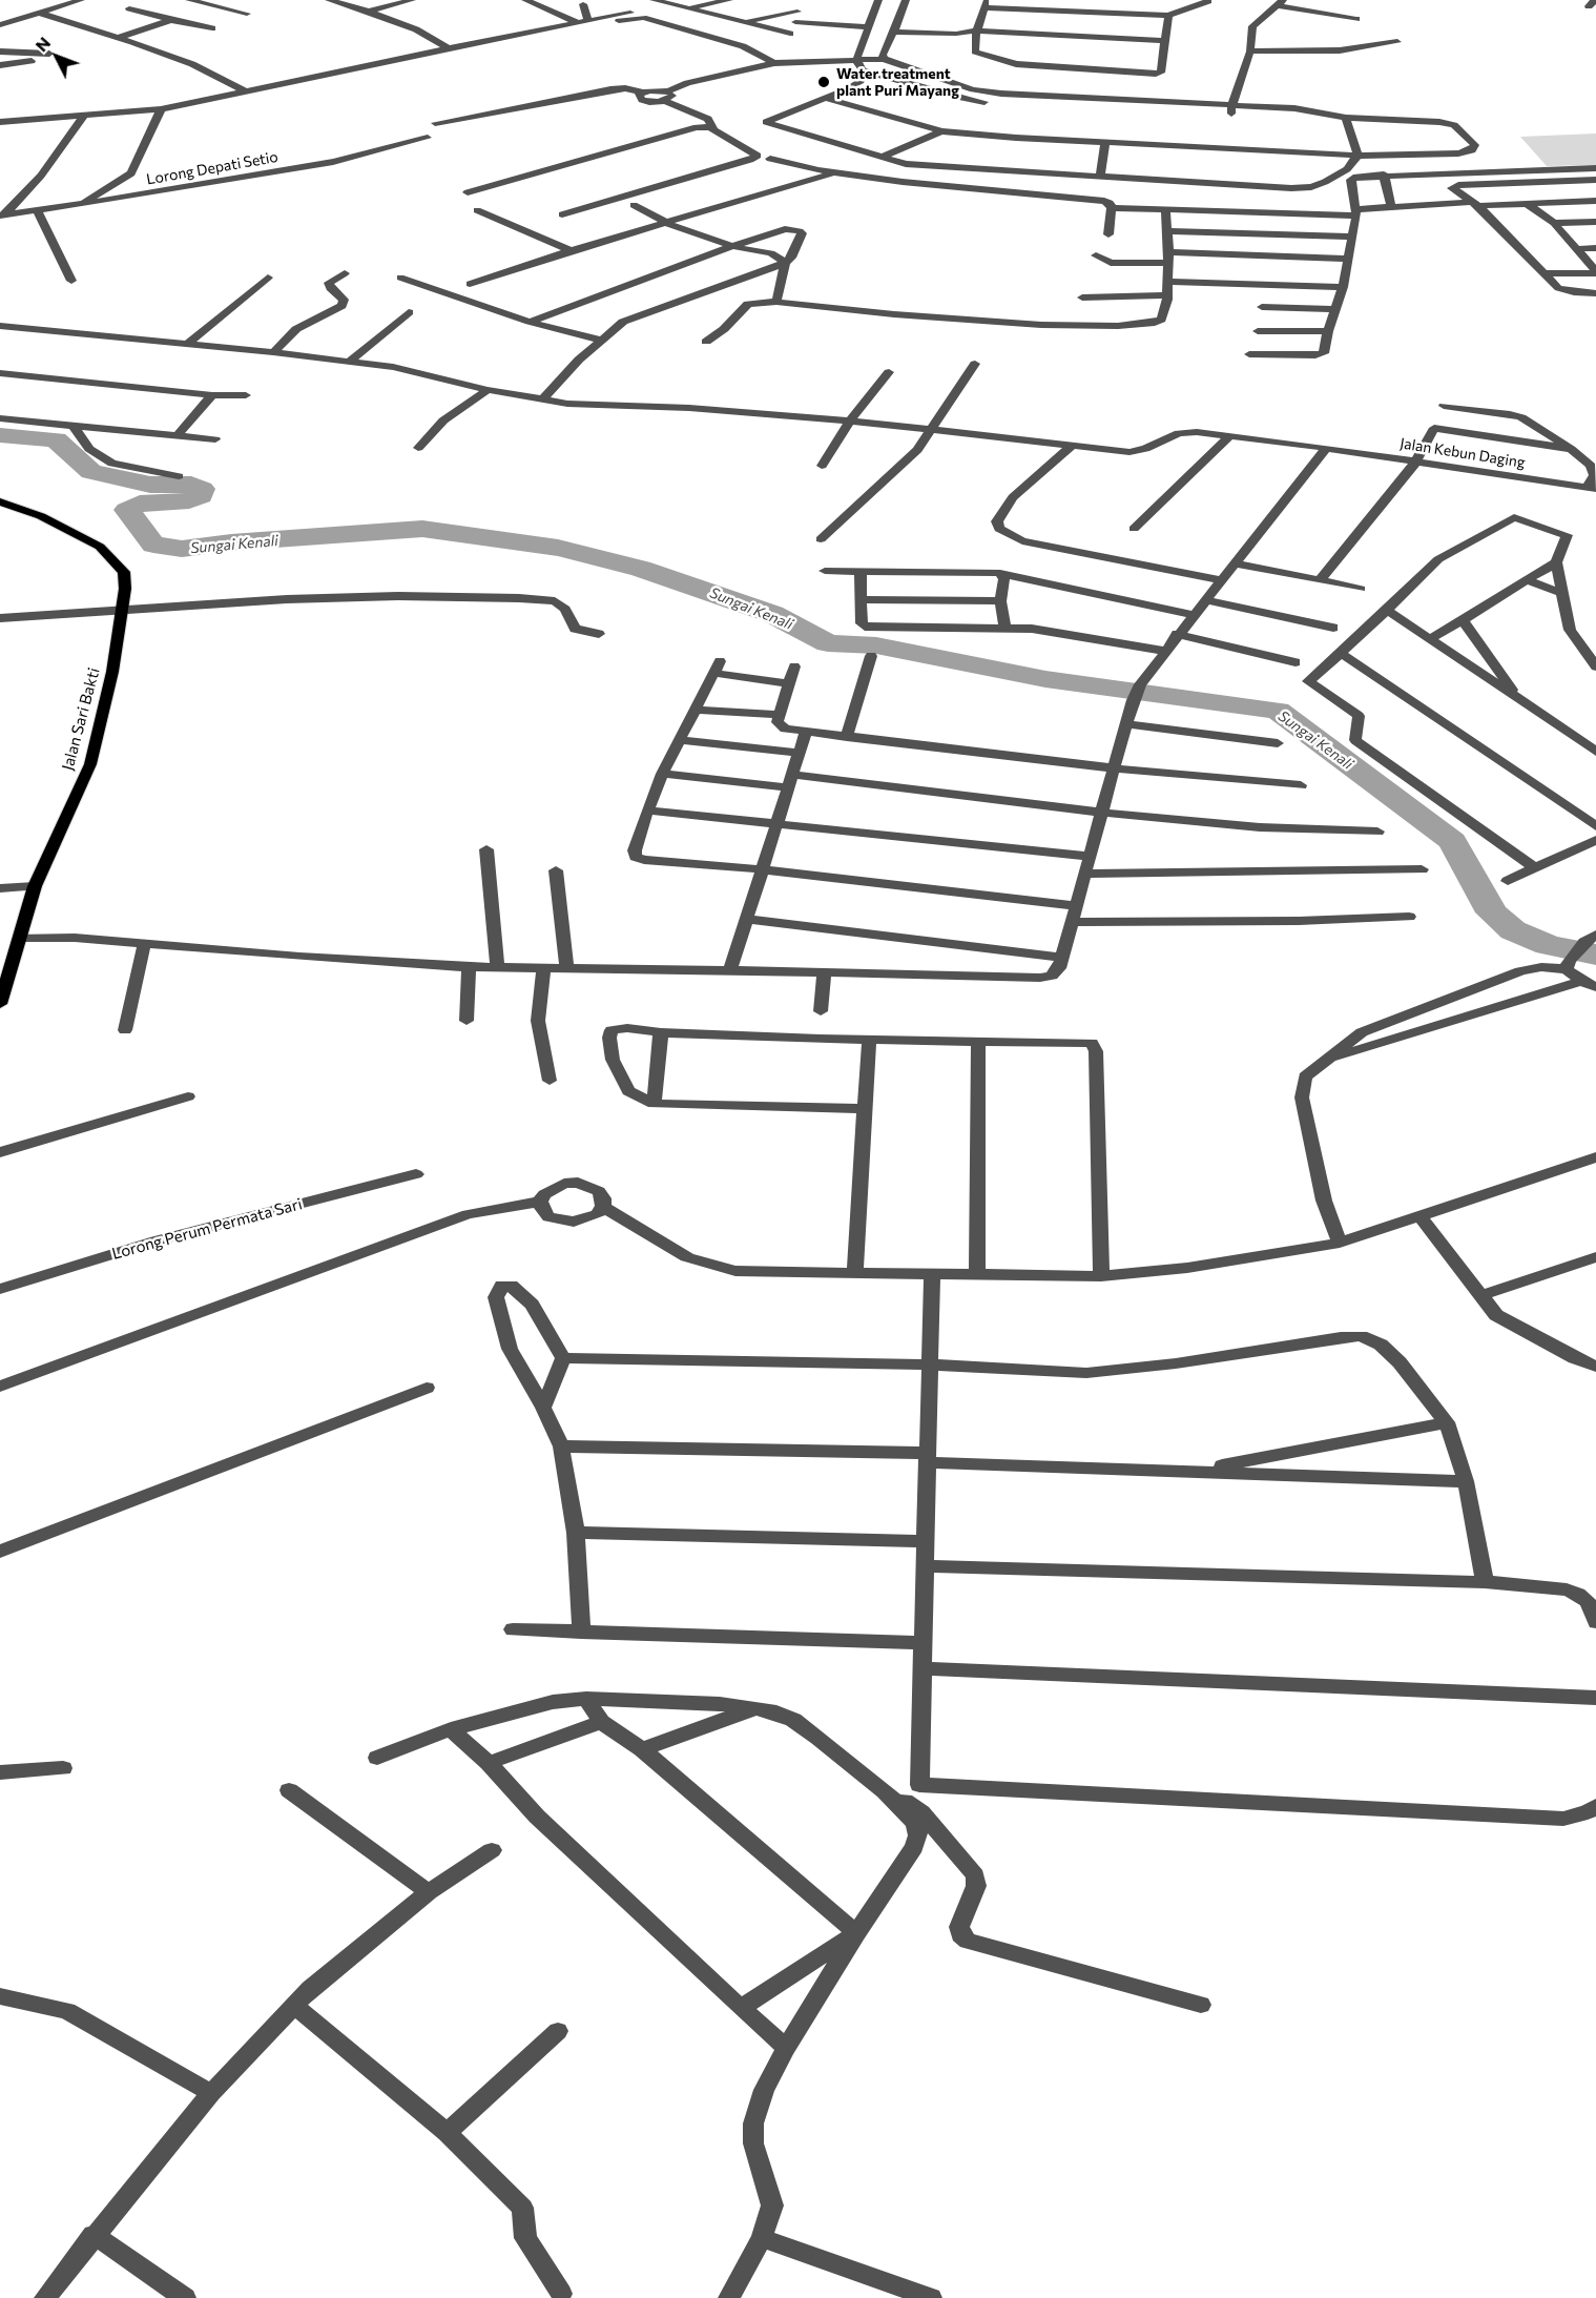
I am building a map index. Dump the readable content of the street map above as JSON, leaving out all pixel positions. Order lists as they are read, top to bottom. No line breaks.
{"streets":{"main road":["Jalan Sari Bakti"],"street":["Lorong Depati Setio","Jalan Kebun Daging","Lorong Perum Permata Sari"]},"water":["Sungai Kenali"],"places":["Water treatment plant Puri Mayang"],"north":"top left"}
